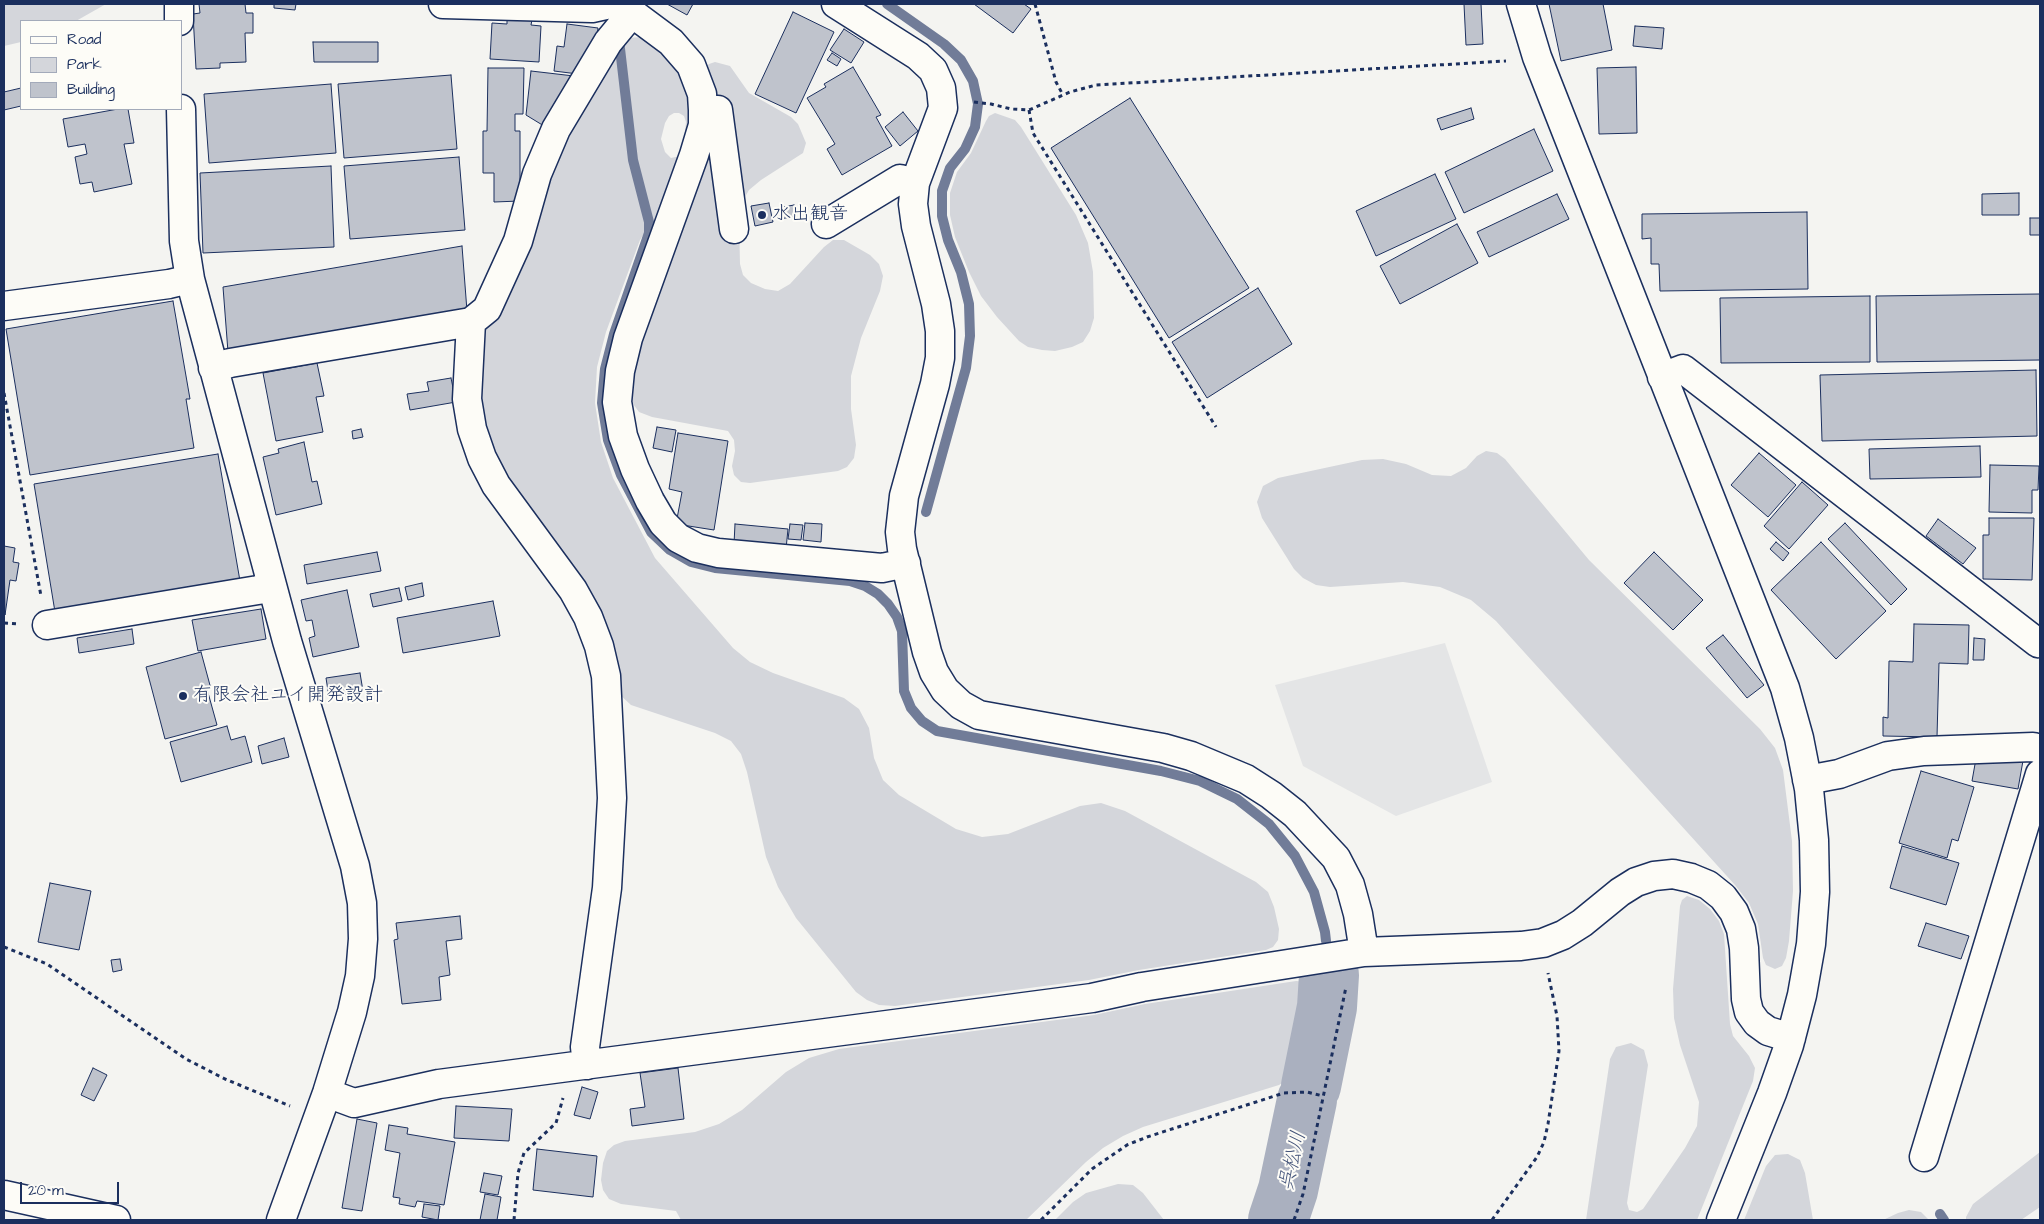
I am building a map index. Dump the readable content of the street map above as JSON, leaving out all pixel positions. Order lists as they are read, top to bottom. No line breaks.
{"water":["呉松川"],"places":["水出観音","有限会社ユイ開発設計"],"legend":["Road","Park","Building"],"scale_bar":"20 m"}
